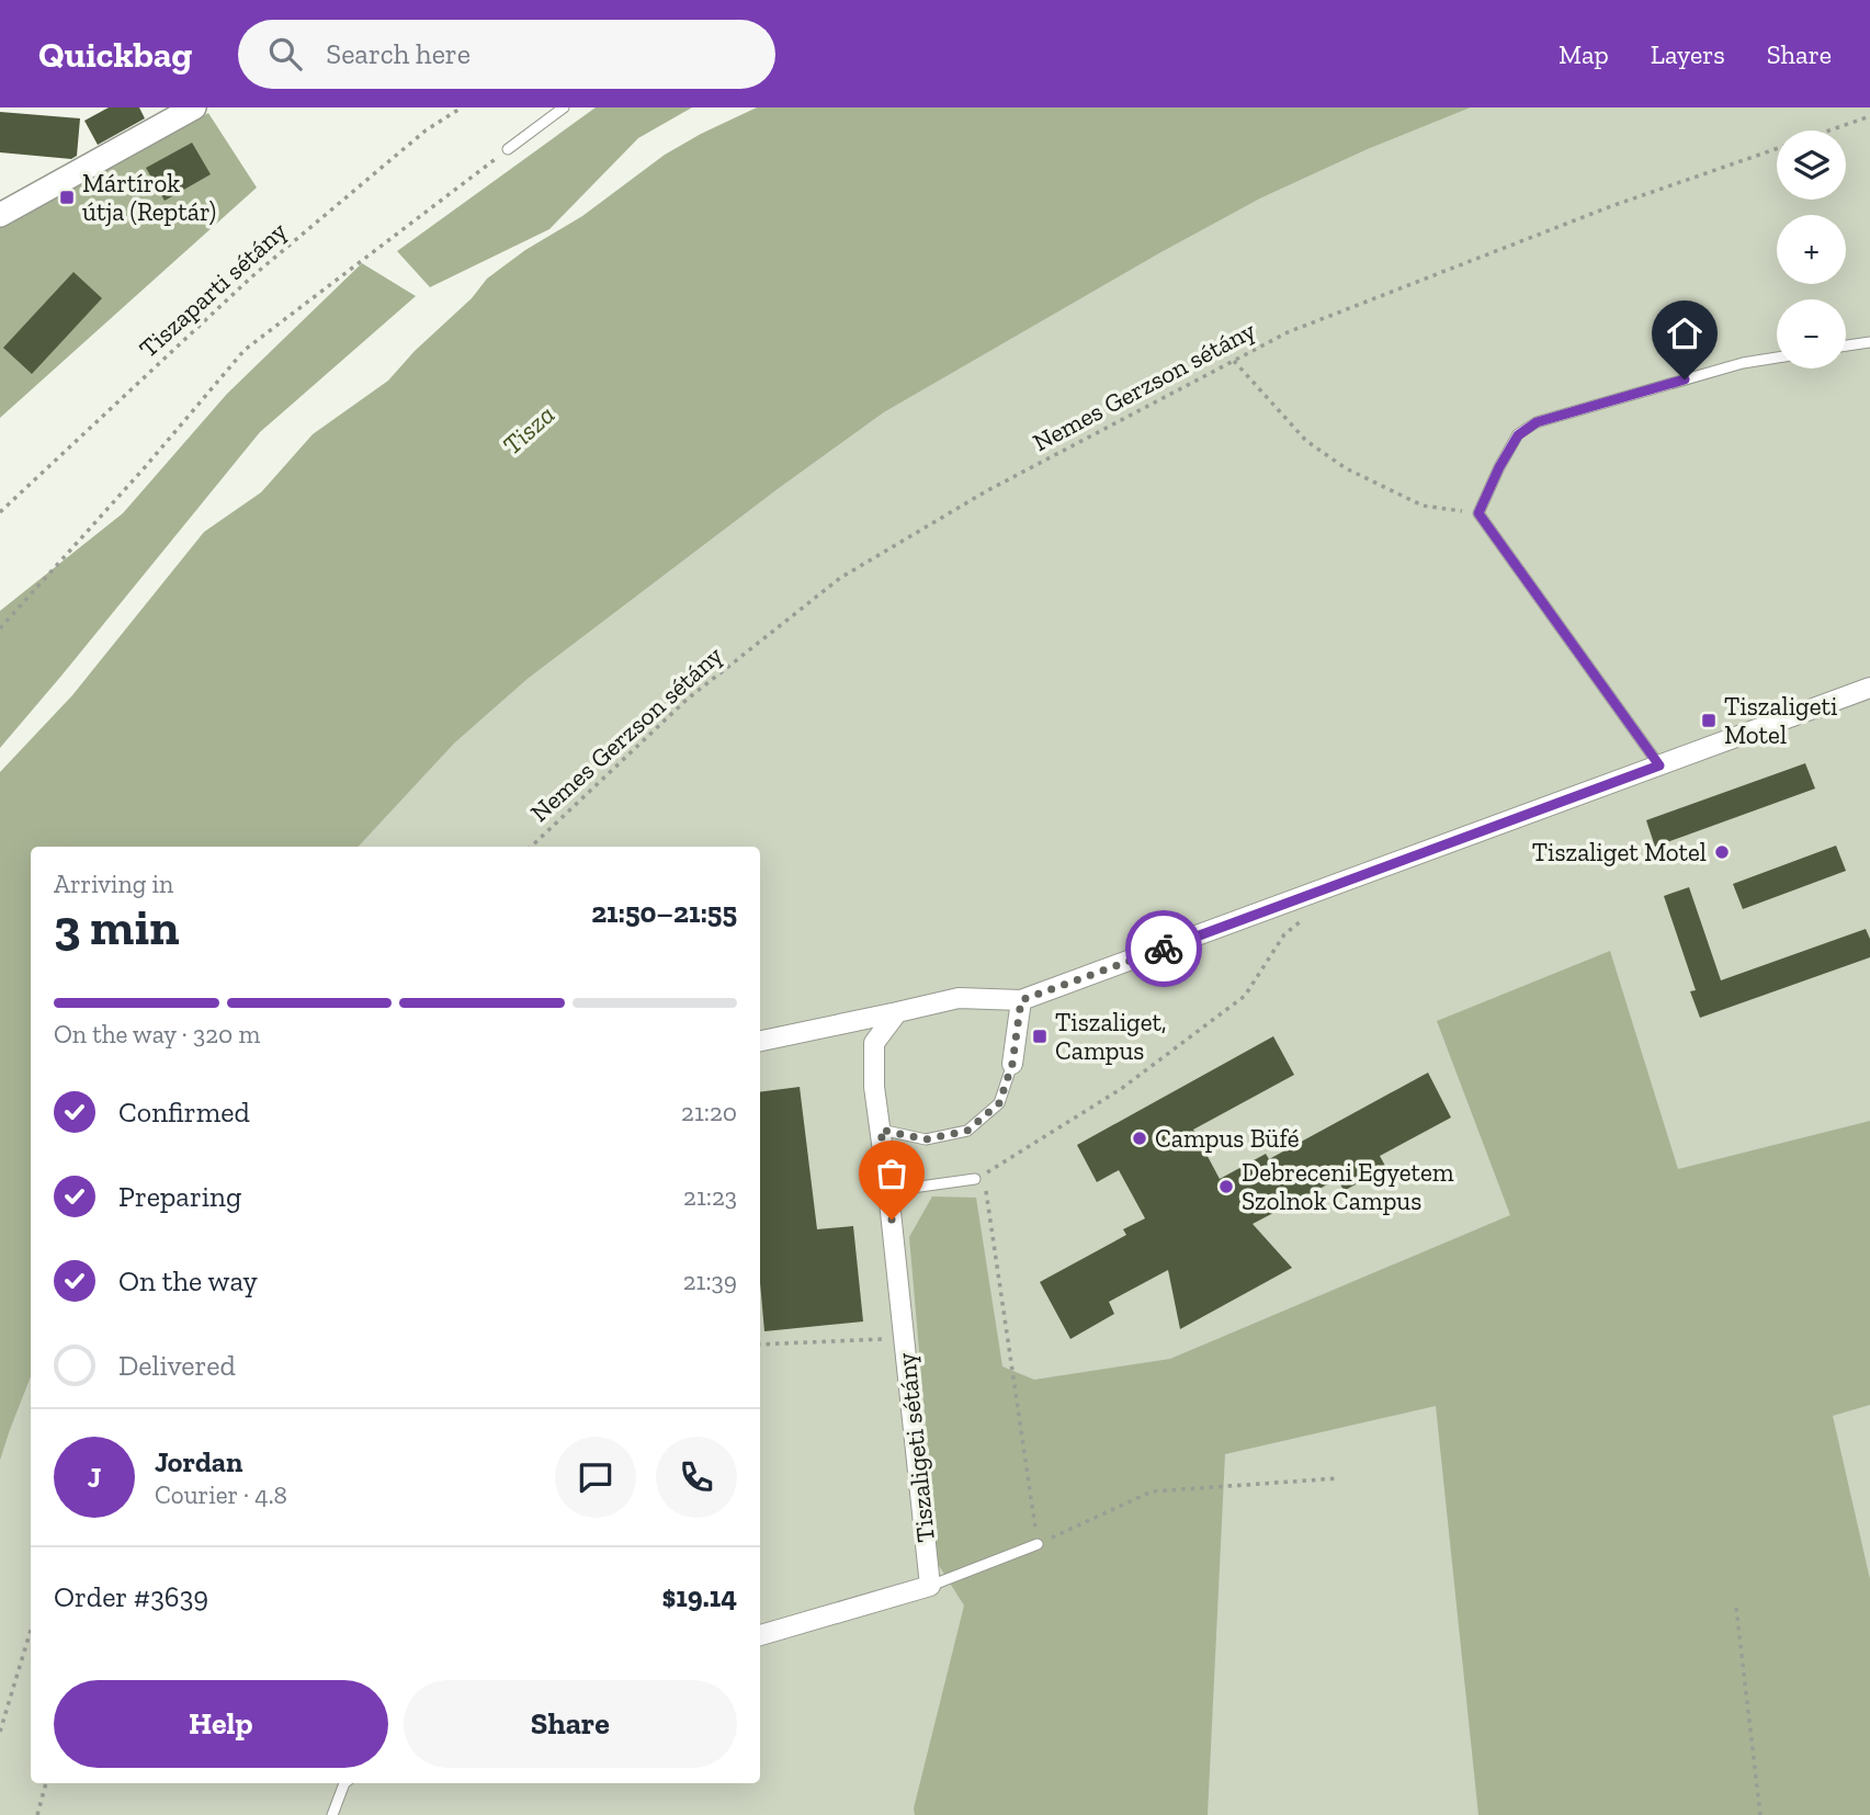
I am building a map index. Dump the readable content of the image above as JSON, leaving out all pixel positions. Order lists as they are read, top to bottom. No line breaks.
{"streets":{"street":["Tiszaligeti sétány"],"path":["Tiszaparti sétány","Nemes Gerzson sétány"]},"water":["Tisza"],"places":{"transit":["Mártírok útja (Reptár)","Tiszaligeti Motel","Tiszaliget, Campus"],"other":["Tiszaliget Motel","Campus Büfé","Debreceni Egyetem Szolnok Campus"]},"page":{"header":"Quickbag","search":"Search here","nav":["Map","Layers","Share"],"map_buttons":["+","−"],"heading":["3 min","Arriving in","21:50–21:55"],"panel":["Jordan","Courier · 4.8","Order #3639","$19.14"],"bar":"On the way · 320 m","list":[["Confirmed","21:20"],["Preparing","21:23"],["On the way","21:39"],"Delivered"],"round":"J","buttons":["Help","Share"]}}
